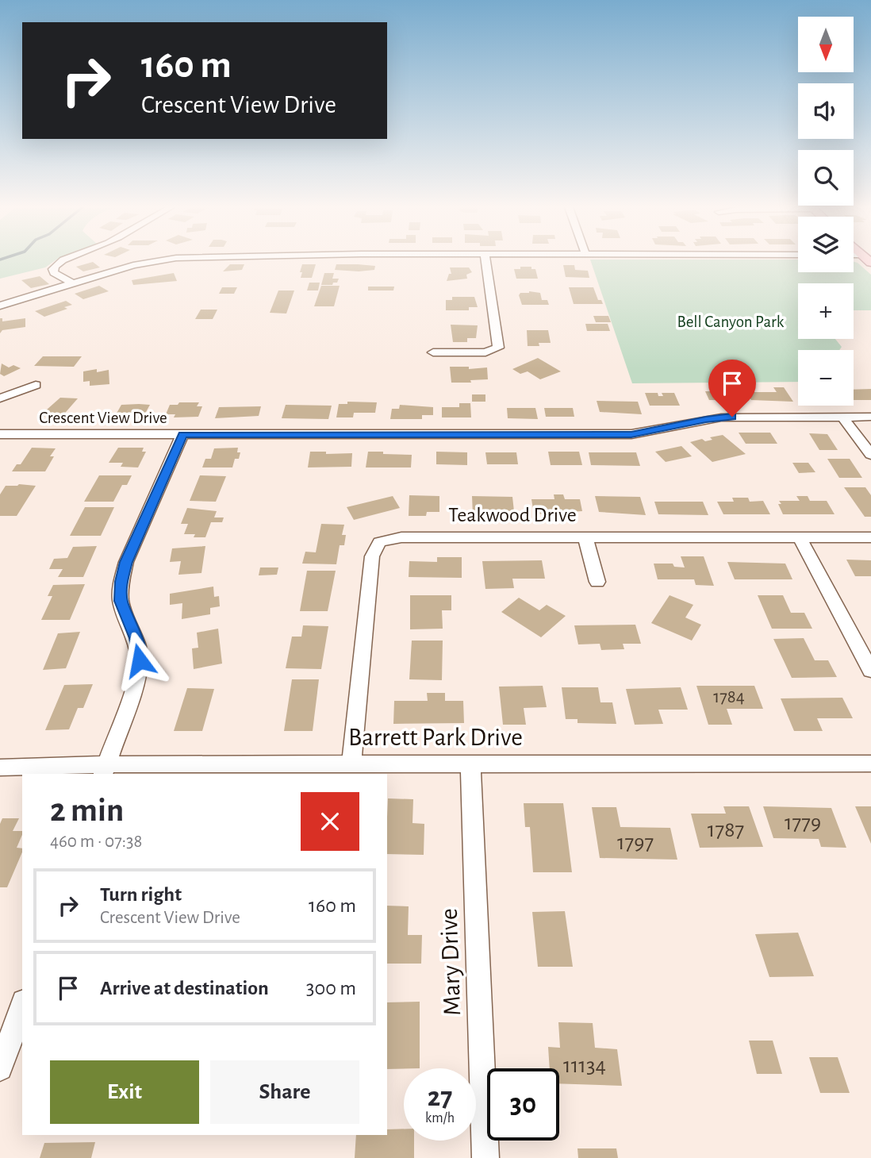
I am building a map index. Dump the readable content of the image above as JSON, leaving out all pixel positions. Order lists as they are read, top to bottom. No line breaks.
{"streets":{"street":["Crescent View Drive","Teakwood Drive","Barrett Park Drive","Mary Drive"]},"crossings":[["Teakwood Drive","Barrett Park Drive"],["Barrett Park Drive","Mary Drive"]],"parks":["Bell Canyon Park"],"house_numbers":["1784","1779","1787","1797","11134"],"north":"bottom","page":{"map_buttons":["+","−"],"turn":["160 m","Crescent View Drive"],"heading":["2 min","460 m · 07:38"],"list":[{"name":"Turn right","note":"Crescent View Drive","value":"160 m"},{"name":"Arrive at destination","value":"300 m"}],"buttons":["Exit","Share"],"speed":"27 km/h","limit":"30"}}
